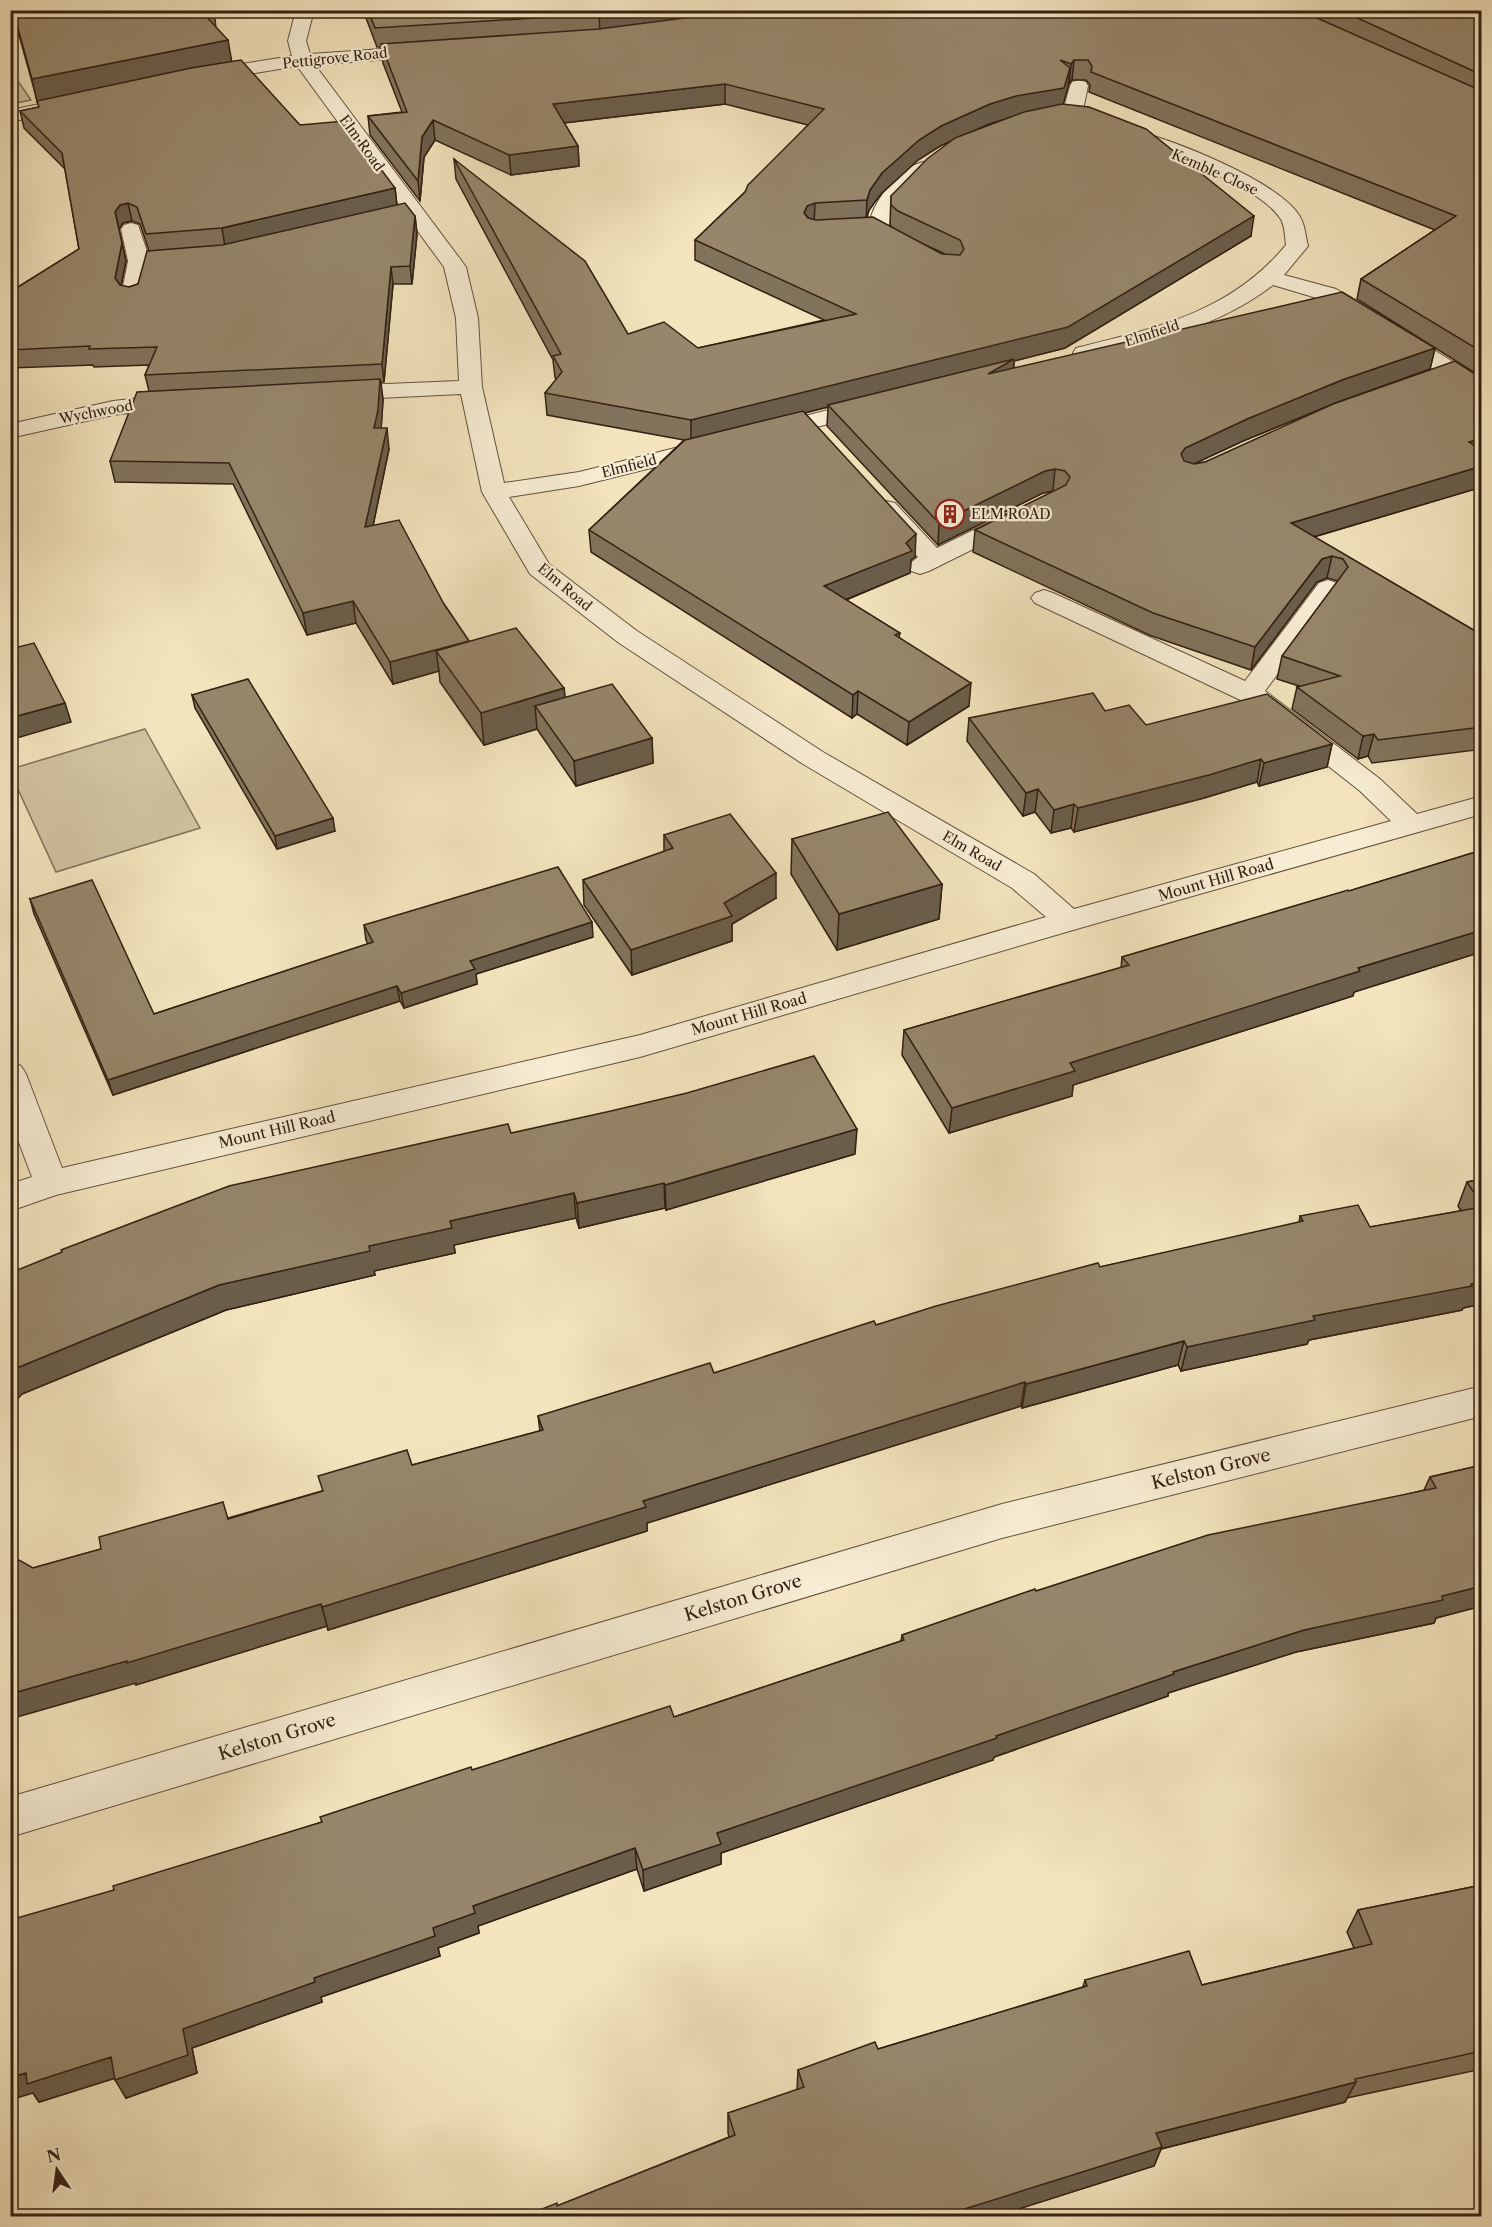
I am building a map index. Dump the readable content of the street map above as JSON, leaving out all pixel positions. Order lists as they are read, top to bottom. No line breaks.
{"streets":{"street":["Pettigrove Road","Elm Road","Kemble Close","Elmfield","Wychwood","Mount Hill Road","Kelston Grove"]},"crossings":[["Pettigrove Road","Elm Road"],["Elm Road","Elmfield"],["Elm Road","Mount Hill Road"],["Kemble Close","Elmfield"]],"places":{"building":["ELM ROAD"]},"north":"top"}
